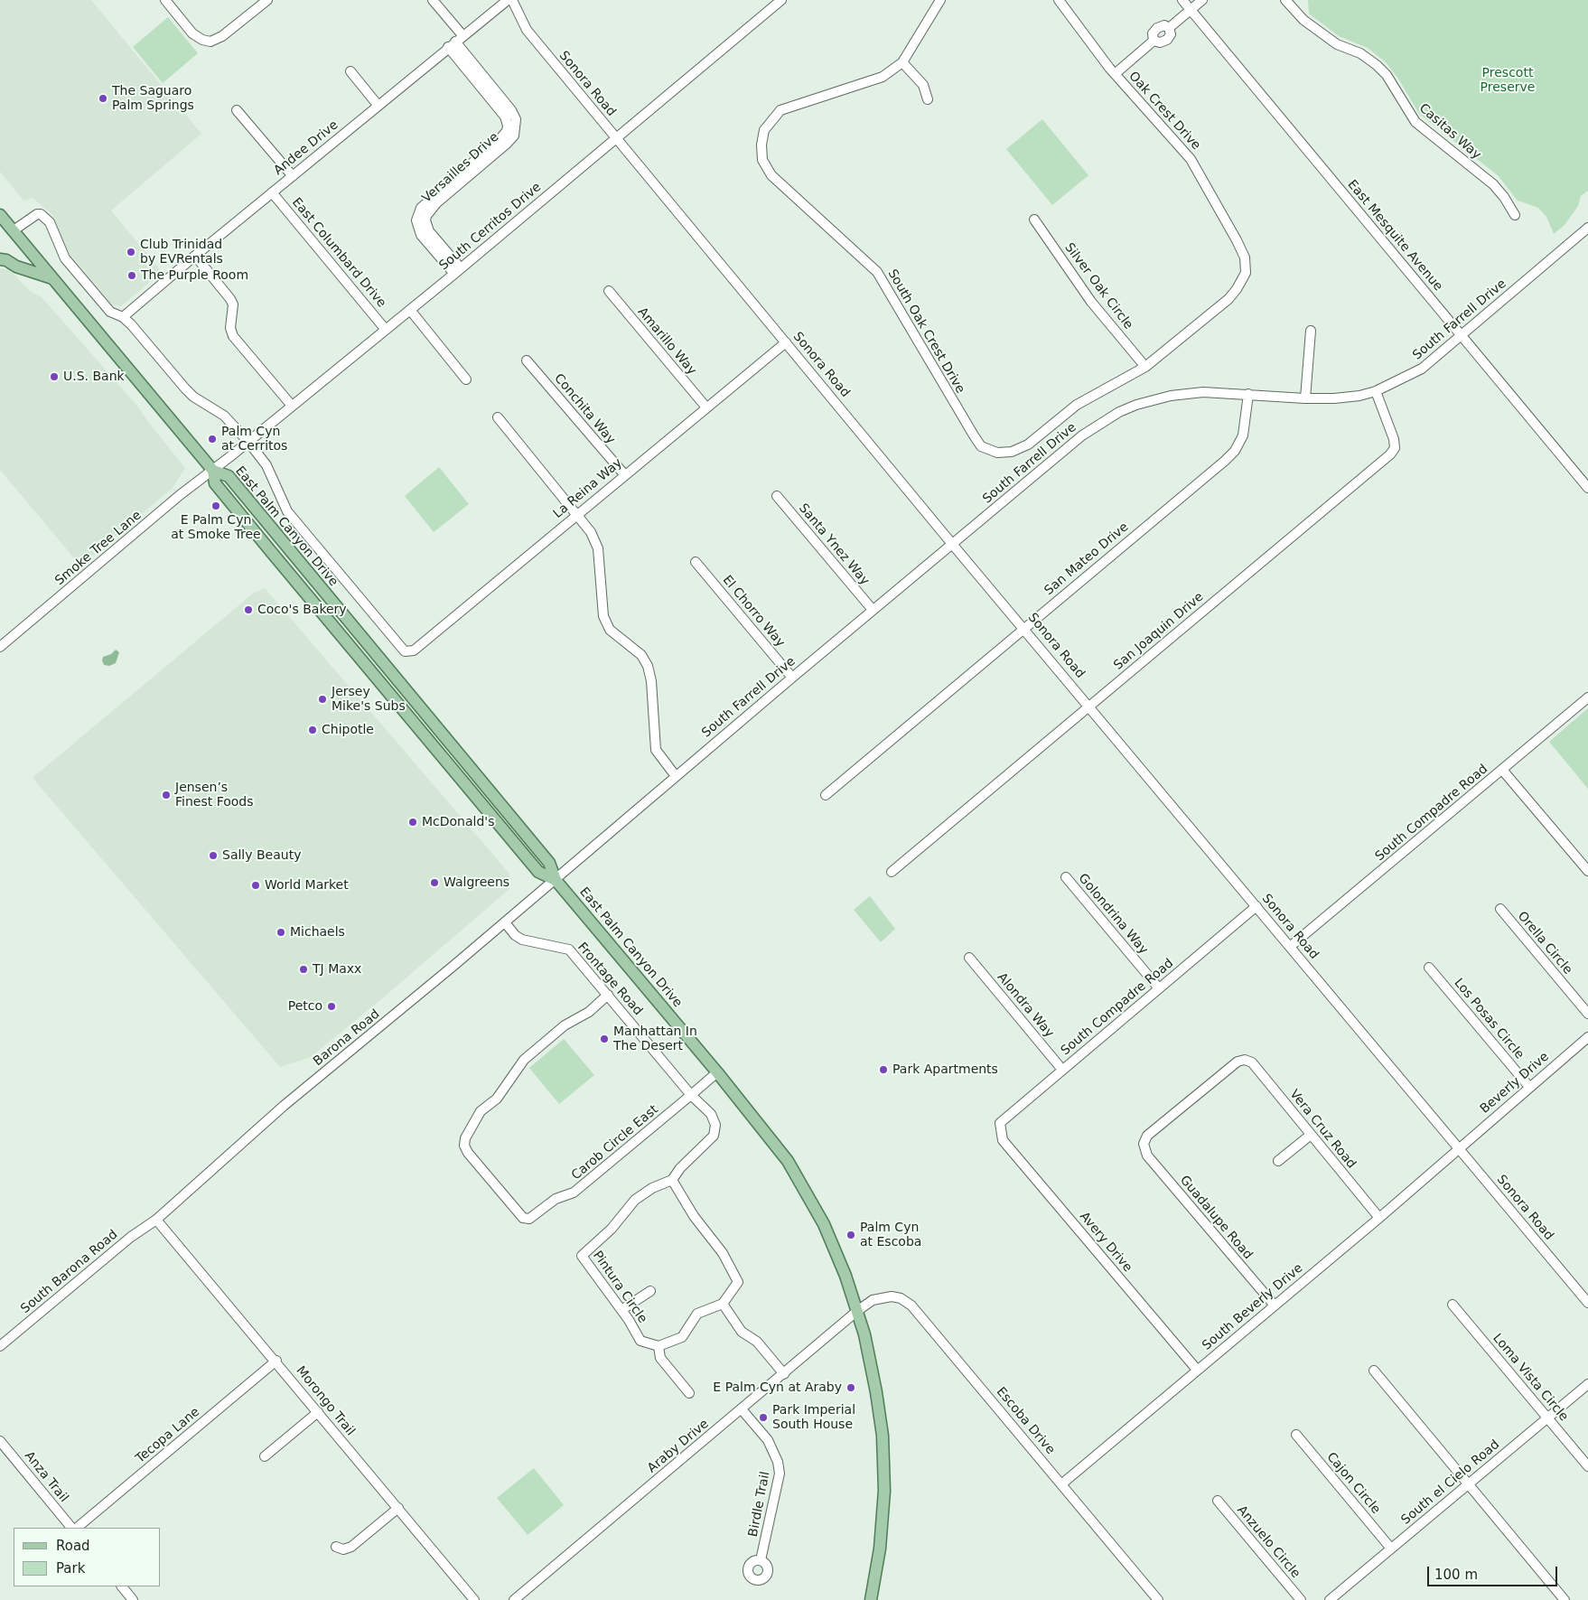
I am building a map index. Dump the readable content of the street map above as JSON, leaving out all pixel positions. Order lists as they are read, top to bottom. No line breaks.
{"streets":{"main road":["East Palm Canyon Drive"],"street":["Sonora Road","Oak Crest Drive","Casitas Way","Andee Drive","Versailles Drive","South Cerritos Drive","East Mesquite Avenue","East Columbard Drive","Silver Oak Circle","South Farrell Drive","South Oak Crest Drive","Amarillo Way","Conchita Way","La Reina Way","Santa Ynez Way","Smoke Tree Lane","San Mateo Drive","El Chorro Way","San Joaquin Drive","South Compadre Road","Golondrina Way","Orella Circle","Frontage Road","Alondra Way","Los Posas Circle","Barona Road","Beverly Drive","Vera Cruz Road","Carob Circle East","Guadalupe Road","Avery Drive","South Barona Road","Pintura Circle","South Beverly Drive","Loma Vista Circle","Morongo Trail","Escoba Drive","Tecopa Lane","Araby Drive","Anza Trail","South el Cielo Road","Cajon Circle","Birdle Trail","Anzuelo Circle"]},"crossings":[["Sonora Road","South Cerritos Drive"],["Sonora Road","South Farrell Drive"],["Sonora Road","La Reina Way"],["Sonora Road","San Mateo Drive"],["Sonora Road","San Joaquin Drive"],["Sonora Road","South Compadre Road"],["Sonora Road","Beverly Drive"],["Sonora Road","South Beverly Drive"],["Oak Crest Drive","Silver Oak Circle"],["Oak Crest Drive","South Oak Crest Drive"],["Andee Drive","Versailles Drive"],["Andee Drive","East Columbard Drive"],["Versailles Drive","South Cerritos Drive"],["South Cerritos Drive","East Columbard Drive"],["South Cerritos Drive","La Reina Way"],["South Cerritos Drive","East Palm Canyon Drive"],["South Cerritos Drive","Smoke Tree Lane"],["East Mesquite Avenue","South Farrell Drive"],["Silver Oak Circle","South Oak Crest Drive"],["South Farrell Drive","East Palm Canyon Drive"],["South Farrell Drive","Santa Ynez Way"],["South Farrell Drive","San Mateo Drive"],["South Farrell Drive","El Chorro Way"],["South Farrell Drive","San Joaquin Drive"],["South Farrell Drive","Barona Road"],["Amarillo Way","La Reina Way"],["Conchita Way","La Reina Way"],["East Palm Canyon Drive","Smoke Tree Lane"],["East Palm Canyon Drive","Barona Road"],["East Palm Canyon Drive","Escoba Drive"],["East Palm Canyon Drive","Araby Drive"],["South Compadre Road","Golondrina Way"],["South Compadre Road","Alondra Way"],["South Compadre Road","Avery Drive"],["Frontage Road","Barona Road"],["Frontage Road","Carob Circle East"],["Los Posas Circle","Beverly Drive"],["Barona Road","South Barona Road"],["Barona Road","Morongo Trail"],["Beverly Drive","South Beverly Drive"],["Vera Cruz Road","Guadalupe Road"],["Vera Cruz Road","South Beverly Drive"],["Guadalupe Road","South Beverly Drive"],["Avery Drive","South Beverly Drive"],["South Barona Road","Morongo Trail"],["South Beverly Drive","Escoba Drive"],["Loma Vista Circle","South el Cielo Road"],["Morongo Trail","Tecopa Lane"],["Escoba Drive","Araby Drive"],["Araby Drive","Birdle Trail"],["South el Cielo Road","Cajon Circle"]],"parks":["Prescott Preserve"],"places":["The Saguaro Palm Springs","Club Trinidad by EVRentals","The Purple Room","U.S. Bank","Palm Cyn at Cerritos","E Palm Cyn at Smoke Tree","Coco's Bakery","Jersey Mike's Subs","Chipotle","Jensen’s Finest Foods","McDonald's","Sally Beauty","Walgreens","World Market","Michaels","TJ Maxx","Petco","Manhattan In The Desert","Park Apartments","Palm Cyn at Escoba","E Palm Cyn at Araby","Park Imperial South House"],"legend":["Road","Park"],"scale_bar":"100 m"}
